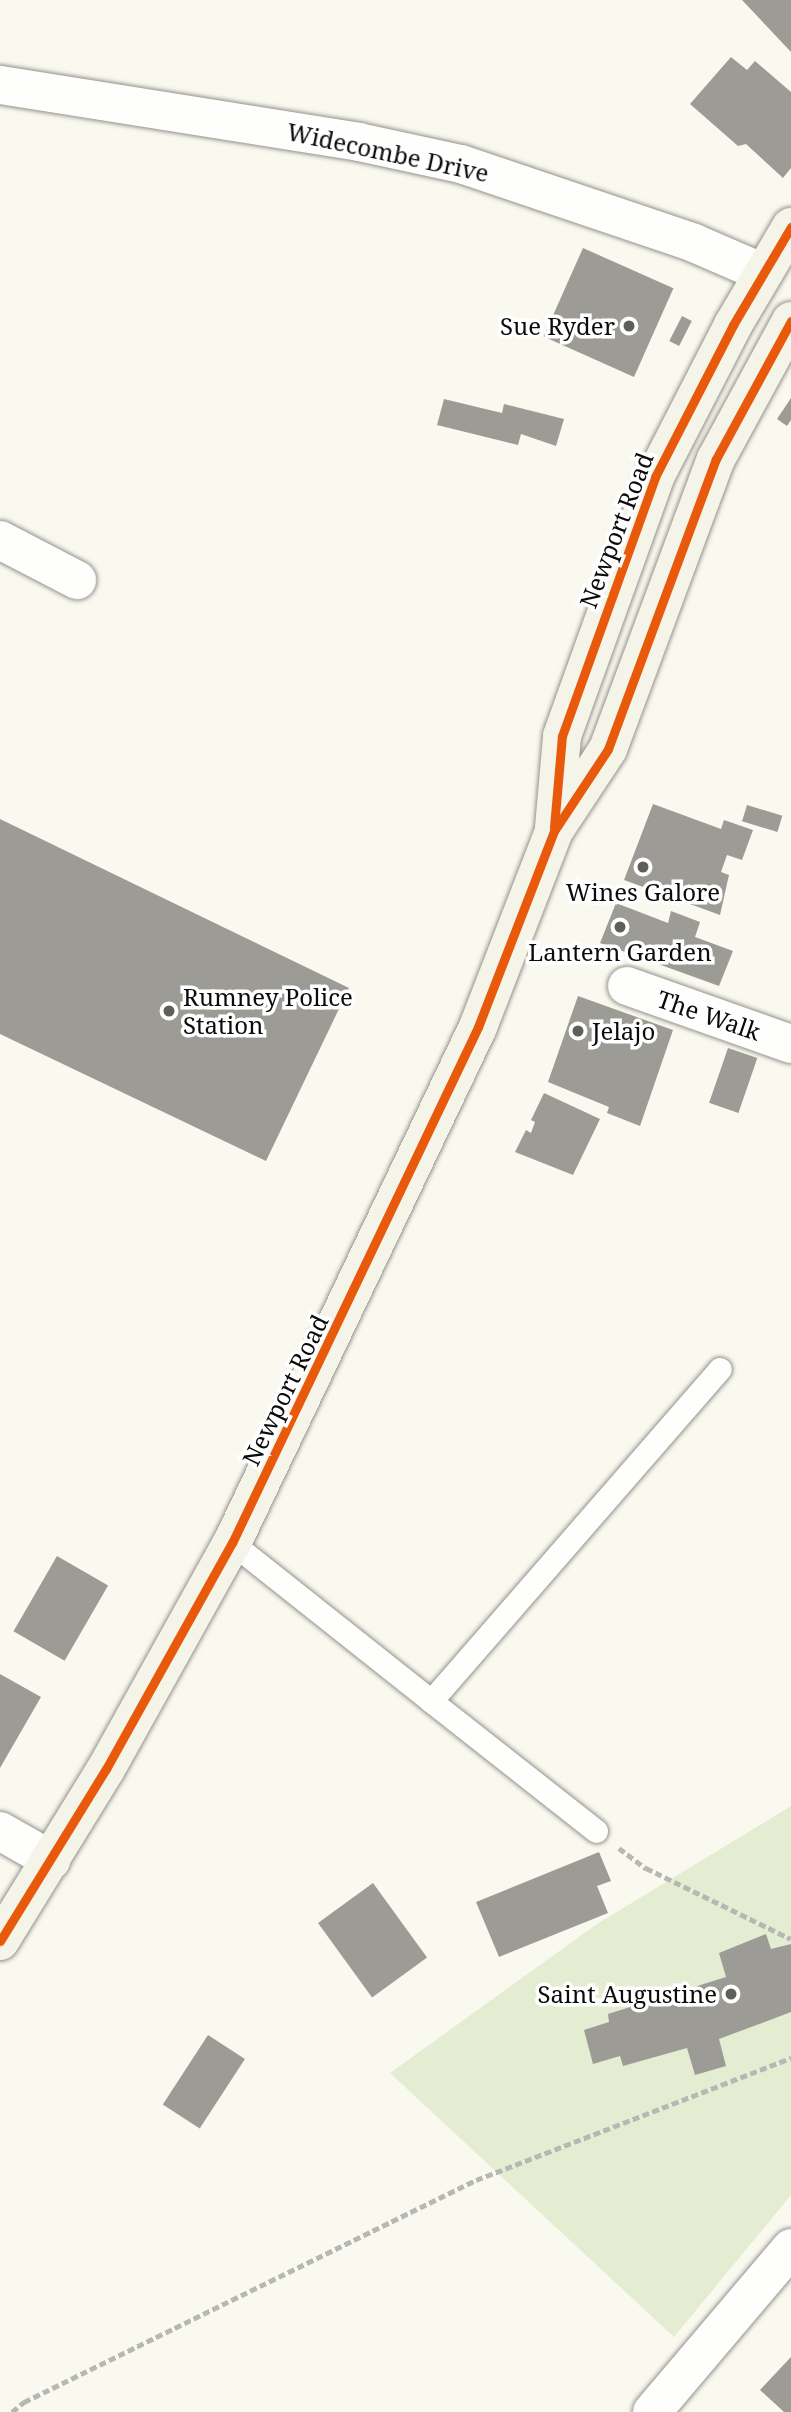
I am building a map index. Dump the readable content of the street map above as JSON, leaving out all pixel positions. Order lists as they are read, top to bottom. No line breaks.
{"streets":{"main road":["Newport Road"],"street":["Widecombe Drive","The Walk"]},"crossings":[["Widecombe Drive","Newport Road"]],"places":["Sue Ryder","Wines Galore","Lantern Garden","Rumney Police Station","Jelajo","Saint Augustine"]}
